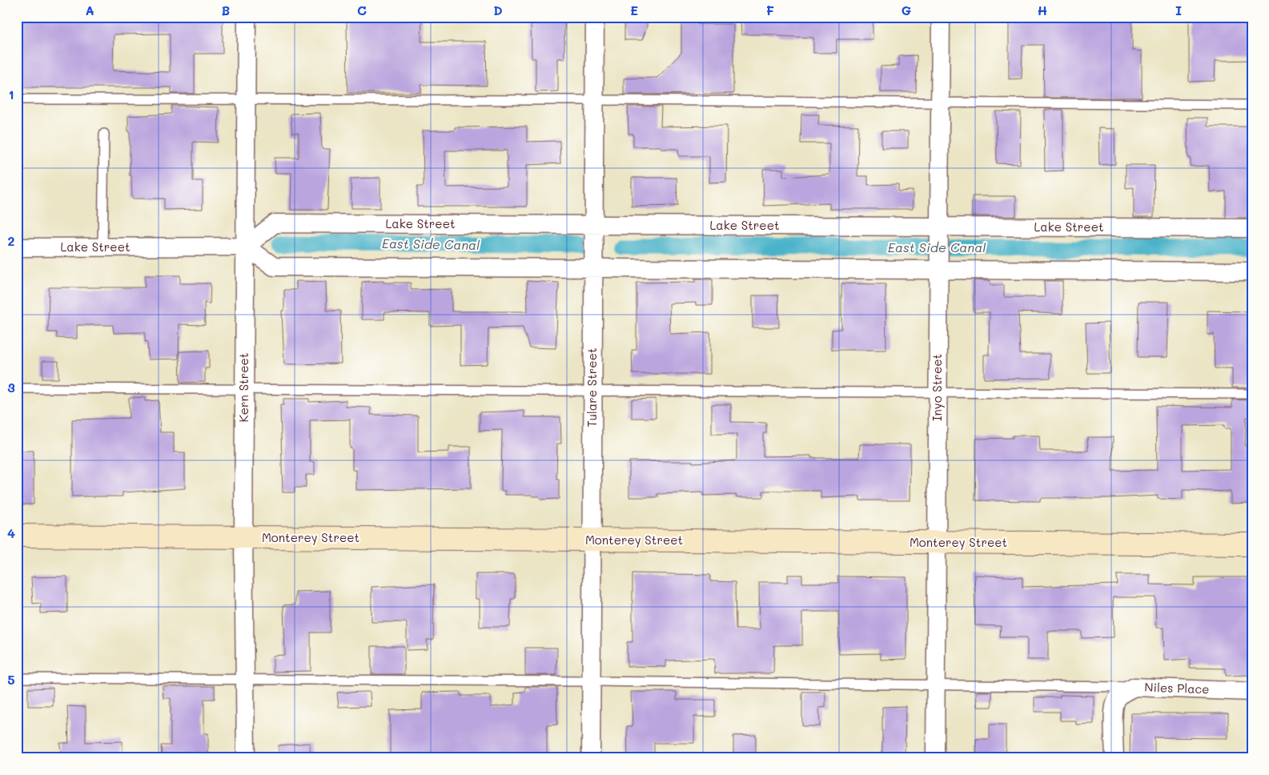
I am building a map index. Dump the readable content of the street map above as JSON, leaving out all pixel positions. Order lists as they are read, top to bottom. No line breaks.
{"streets":{"main road":["Monterey Street"],"street":["Lake Street","Kern Street","Tulare Street","Inyo Street","Niles Place"]},"crossings":[["Lake Street","Kern Street"],["Lake Street","Tulare Street"],["Lake Street","Inyo Street"],["Kern Street","Monterey Street"],["Tulare Street","Monterey Street"],["Inyo Street","Monterey Street"]],"water":["East Side Canal"],"grid":{"columns":["A","B","C","D","E","F","G","H","I"],"rows":["1","2","3","4","5"]}}
